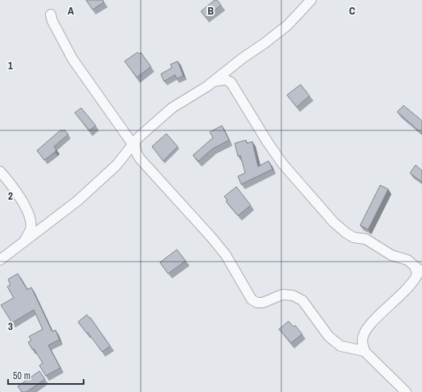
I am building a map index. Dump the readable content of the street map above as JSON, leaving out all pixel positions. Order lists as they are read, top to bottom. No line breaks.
{"scale_bar":"50 m","grid":{"columns":["A","B","C"],"rows":["1","2","3"]}}
